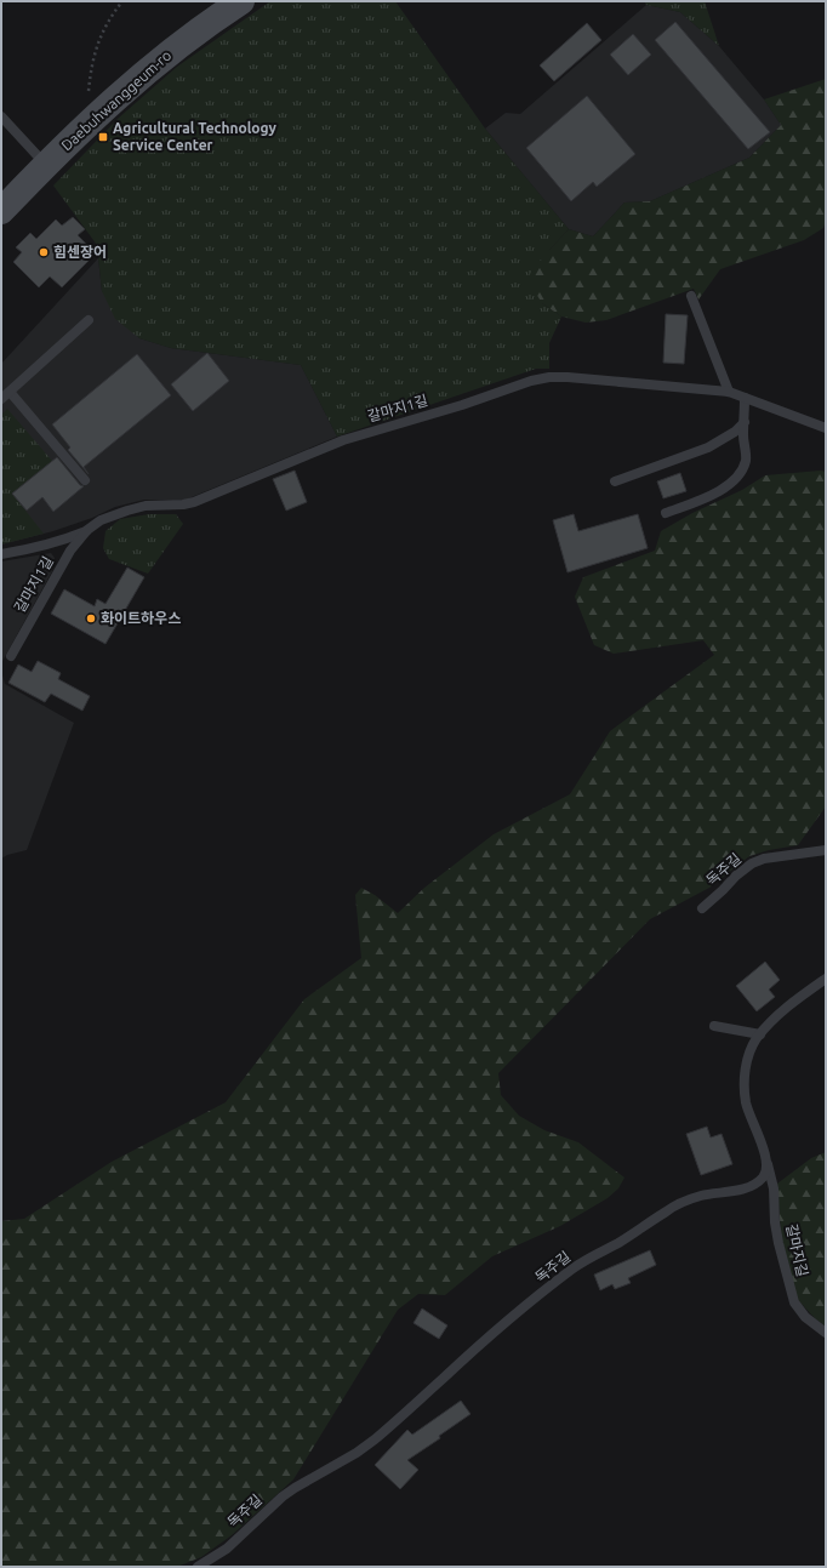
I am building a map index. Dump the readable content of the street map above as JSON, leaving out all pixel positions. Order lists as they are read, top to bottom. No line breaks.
{"streets":{"main road":["Daebuhwanggeum-ro"],"lane":["갈마지1길","독주길","갈마지길"]},"crossings":[["독주길","갈마지길"]],"places":{"transit":["Agricultural Technology Service Center"],"other":["힘센장어","화이트하우스"]}}
